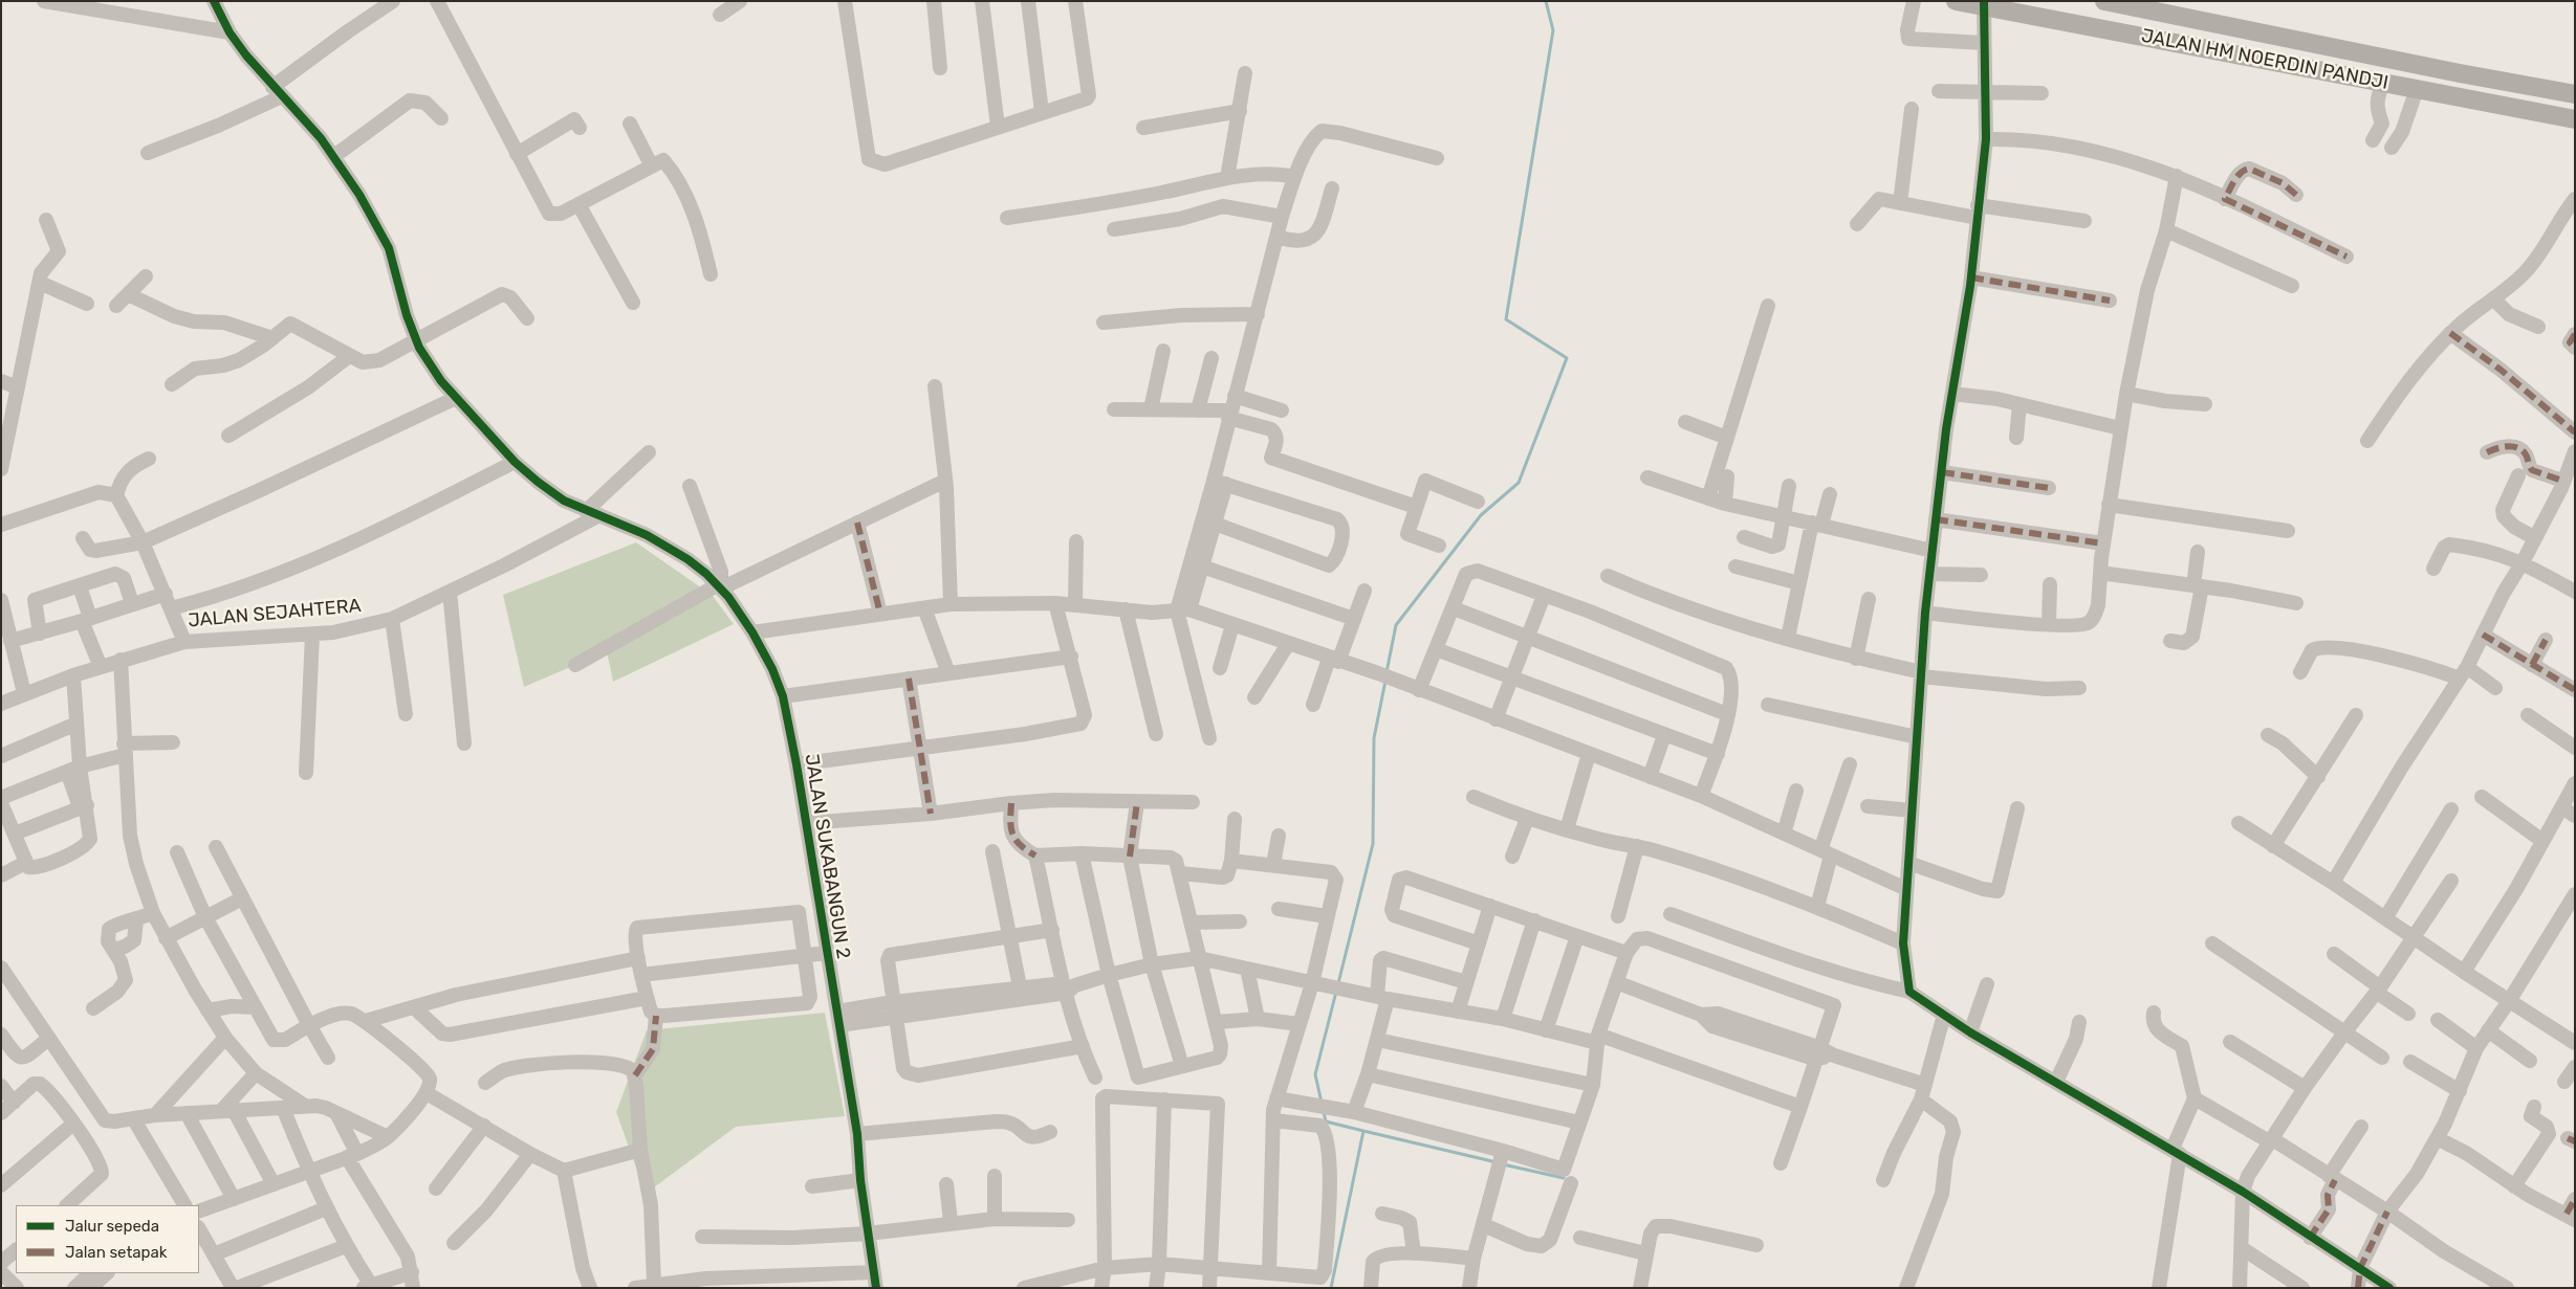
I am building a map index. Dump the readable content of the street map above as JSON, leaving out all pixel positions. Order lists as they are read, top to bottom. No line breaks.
{"streets":{"main road":["JALAN HM NOERDIN PANDJI"],"street":["JALAN SEJAHTERA","JALAN SUKABANGUN 2"]},"crossings":[["JALAN SEJAHTERA","JALAN SUKABANGUN 2"]],"legend":["Jalur sepeda","Jalan setapak"]}
